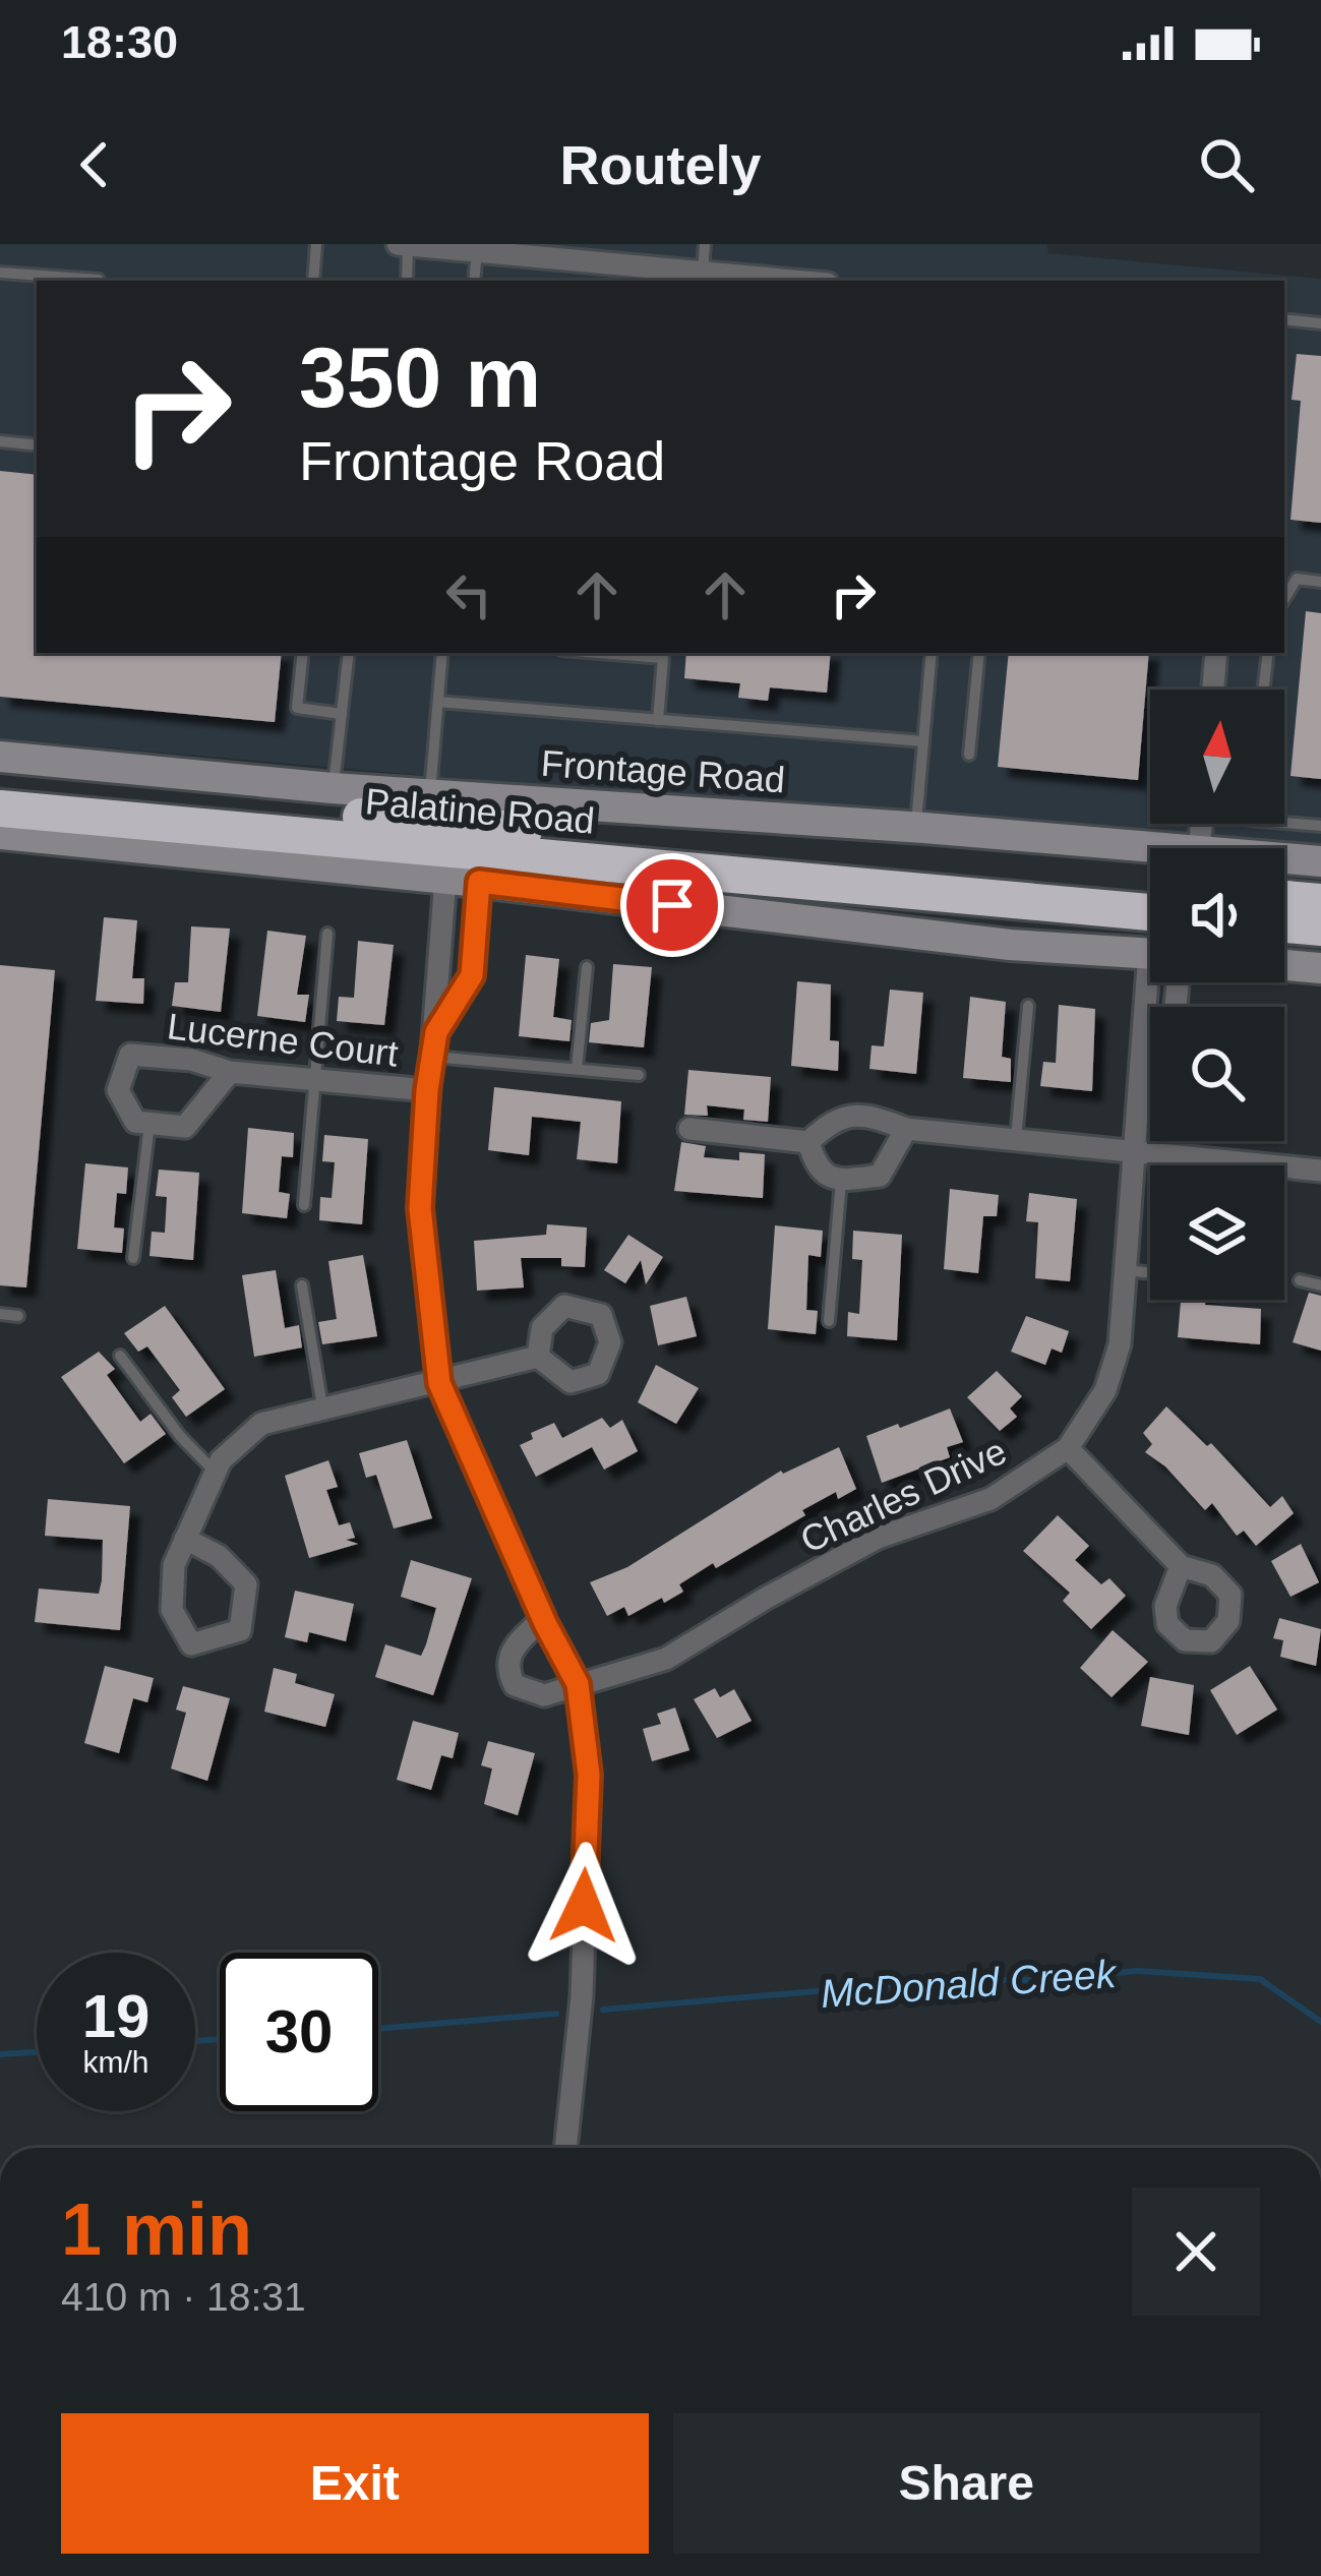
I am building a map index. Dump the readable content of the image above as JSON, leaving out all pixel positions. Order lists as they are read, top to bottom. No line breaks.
{"streets":{"highway":["Palatine Road"],"street":["Frontage Road","Lucerne Court","Charles Drive"]},"water":["McDonald Creek"],"north":"top","page":{"status":"18:30","header":"Routely","turn":["350 m","Frontage Road"],"speed":"19 km/h","limit":"30","heading":["1 min","410 m · 18:31"],"buttons":["Exit","Share"]}}
